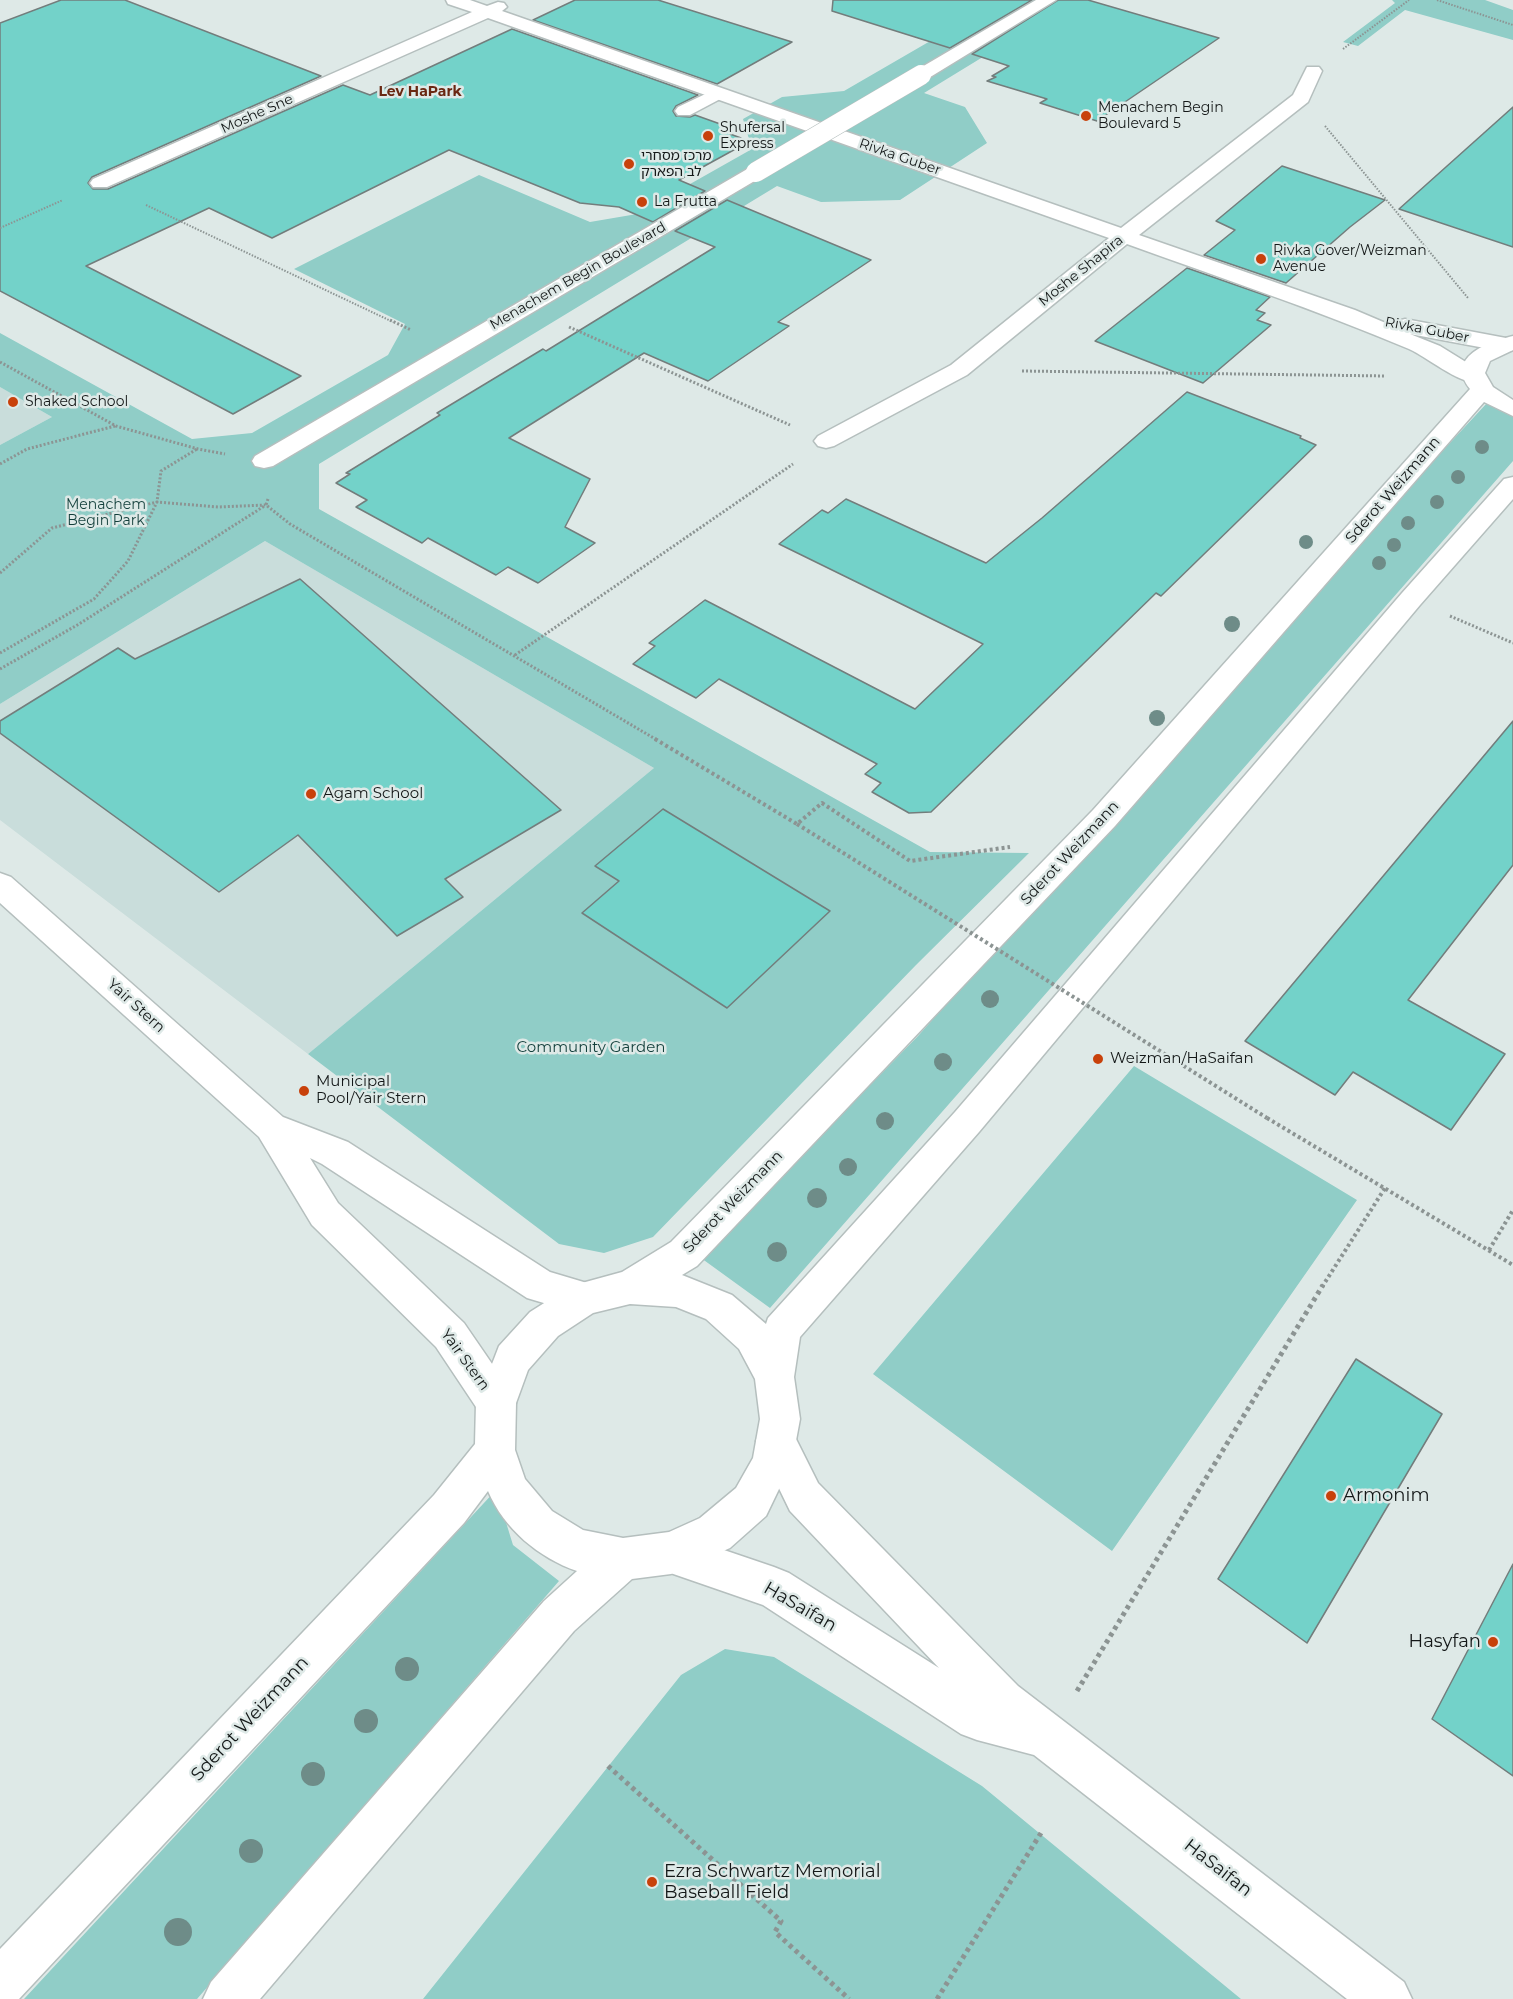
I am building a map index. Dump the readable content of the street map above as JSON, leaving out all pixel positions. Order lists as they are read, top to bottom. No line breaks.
{"streets":{"street":["Moshe Sne","Rivka Guber","Moshe Shapira","Menachem Begin Boulevard","Sderot Weizmann","Yair Stern","HaSaifan"]},"crossings":[["Moshe Sne","Rivka Guber"],["Rivka Guber","Moshe Shapira"],["Rivka Guber","Sderot Weizmann"]],"districts":["Lev HaPark"],"parks":["Menachem Begin Park","Community Garden"],"places":["Menachem Begin Boulevard 5","Shufersal Express","מרכז מסחרי לב הפארק","La Frutta","Rivka Gover/Weizman Avenue","Shaked School","Agam School","Weizman/HaSaifan","Municipal Pool/Yair Stern","Armonim","Hasyfan","Ezra Schwartz Memorial Baseball Field"]}
